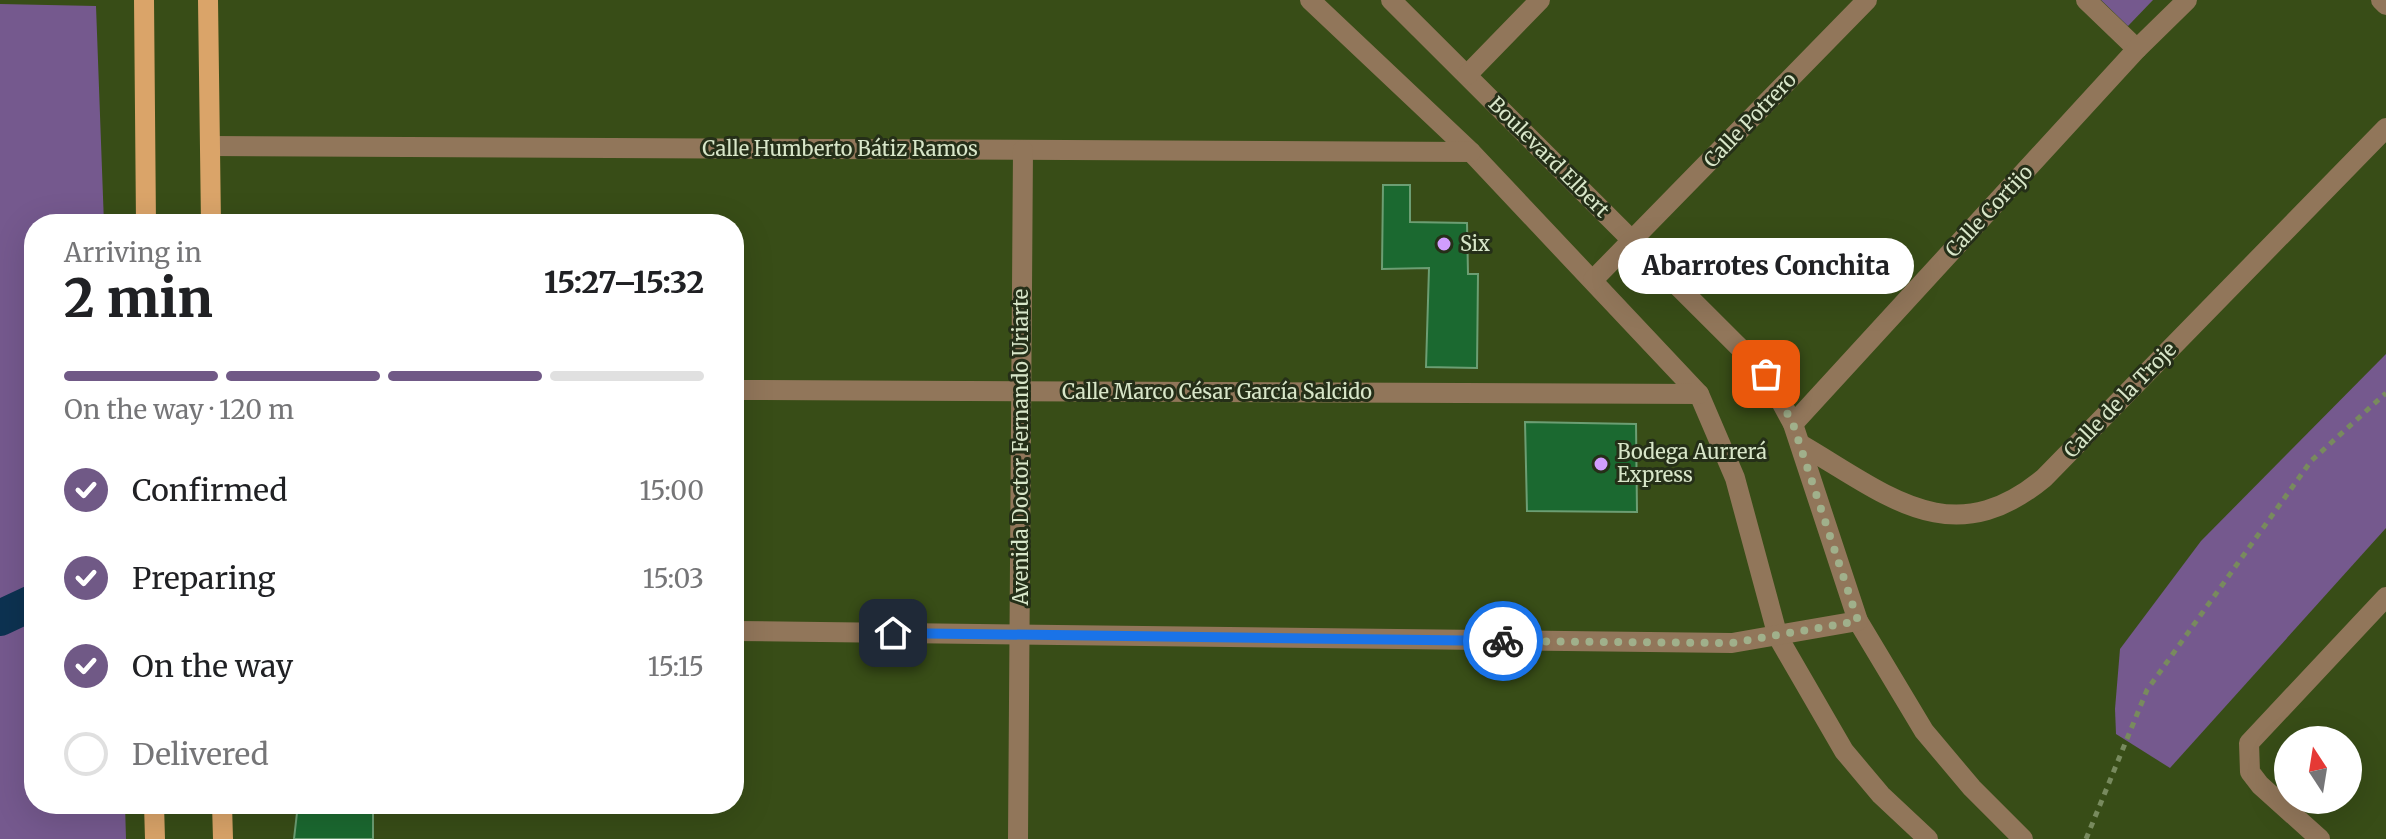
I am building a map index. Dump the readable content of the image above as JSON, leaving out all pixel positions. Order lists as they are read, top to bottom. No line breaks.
{"streets":{"street":["Calle Potrero","Calle Humberto Bátiz Ramos","Boulevard Elbert","Calle Cortijo","Calle Marco César García Salcido","Calle de la Troje","Avenida Doctor Fernando Uriarte"]},"crossings":[["Calle Potrero","Boulevard Elbert"],["Calle Humberto Bátiz Ramos","Avenida Doctor Fernando Uriarte"],["Boulevard Elbert","Calle Cortijo"],["Boulevard Elbert","Calle de la Troje"],["Calle Marco César García Salcido","Avenida Doctor Fernando Uriarte"]],"places":["Six","Abarrotes Conchita","Bodega Aurrerá Express"],"north":"top","page":{"heading":["2 min","Arriving in","15:27–15:32"],"bubble":"Abarrotes Conchita","bar":"On the way · 120 m","list":[["Confirmed","15:00"],["Preparing","15:03"],["On the way","15:15"],"Delivered"]}}
